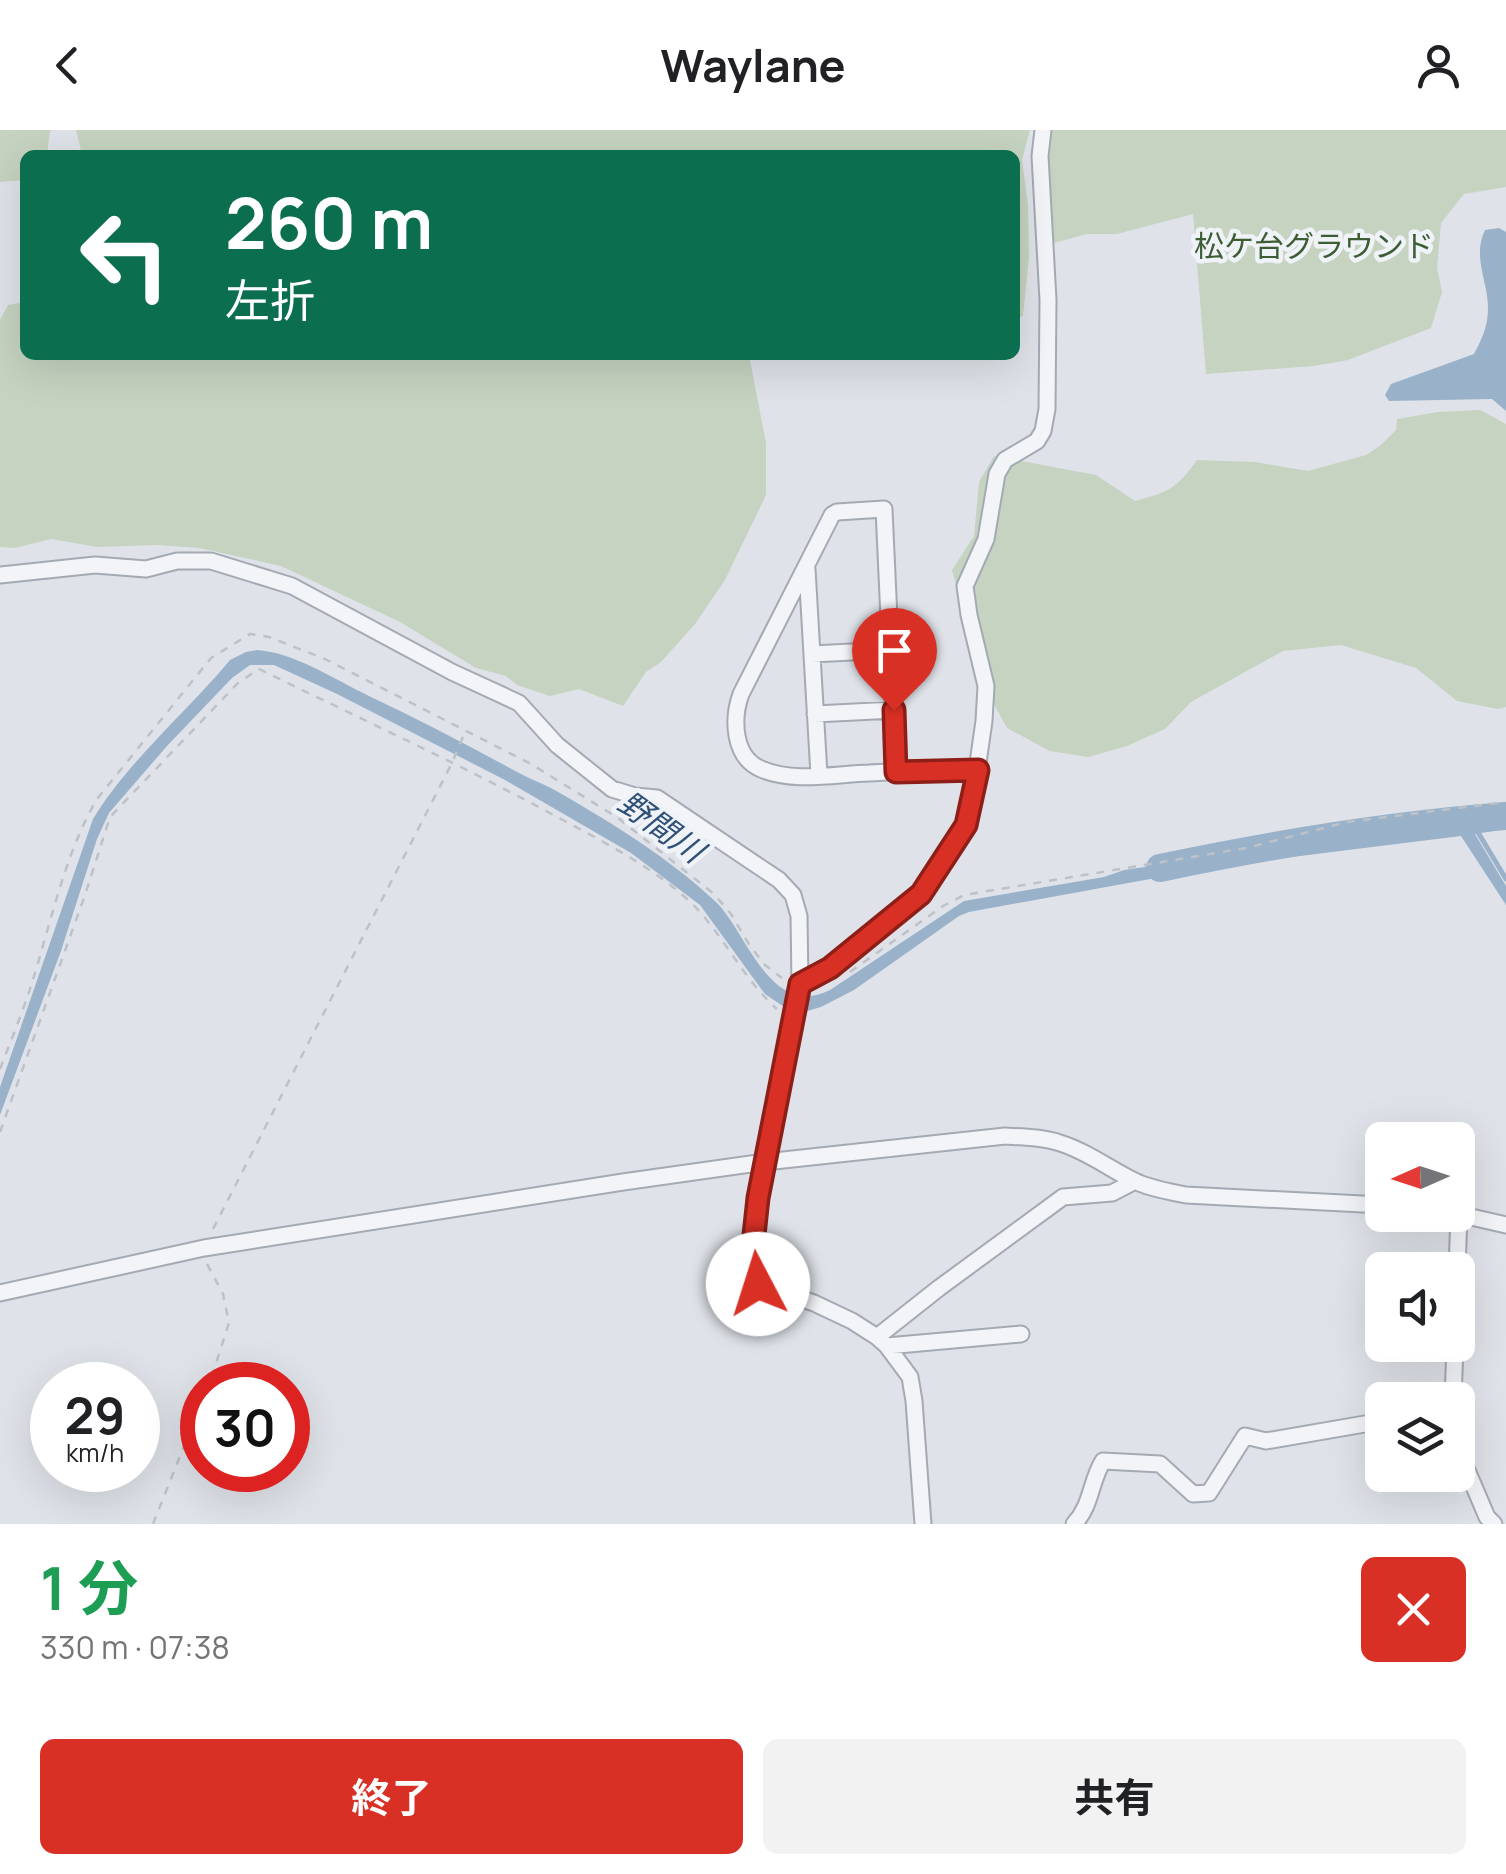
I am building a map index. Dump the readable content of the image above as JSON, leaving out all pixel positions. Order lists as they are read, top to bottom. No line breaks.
{"water":["野間川"],"parks":["松ケ台グラウンド"],"north":"left","page":{"header":"Waylane","turn":["260 m","左折"],"speed":"29 km/h","limit":"30","heading":["1 分","330 m · 07:38"],"buttons":["終了","共有"]}}
